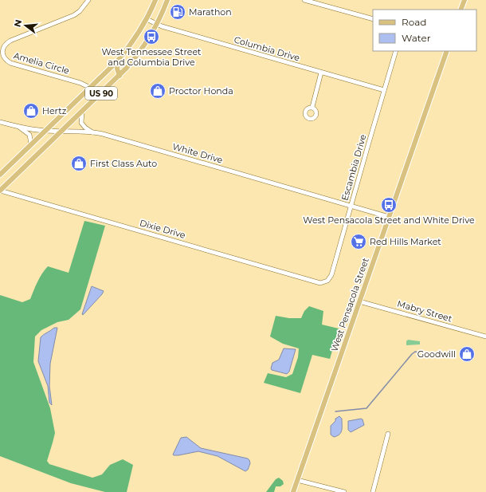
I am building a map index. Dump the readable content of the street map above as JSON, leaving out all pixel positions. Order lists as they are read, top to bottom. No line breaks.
{"streets":{"main road":["US 90","West Pensacola Street"],"street":["Columbia Drive","Amelia Circle","White Drive","Escambia Drive","Dixie Drive","Mabry Street"]},"crossings":[["Columbia Drive","US 90"],["Columbia Drive","Escambia Drive"],["Amelia Circle","US 90"],["US 90","White Drive"],["US 90","Dixie Drive"],["White Drive","Escambia Drive"],["White Drive","West Pensacola Street"],["Escambia Drive","Dixie Drive"],["West Pensacola Street","Mabry Street"]],"places":{"fuel station":["Marathon"],"bus stop":["West Tennessee Street and Columbia Drive","West Pensacola Street and White Drive"],"shop":["Proctor Honda","Hertz","First Class Auto","Goodwill"],"supermarket":["Red Hills Market"]},"legend":["Road","Water"],"north":"left"}
